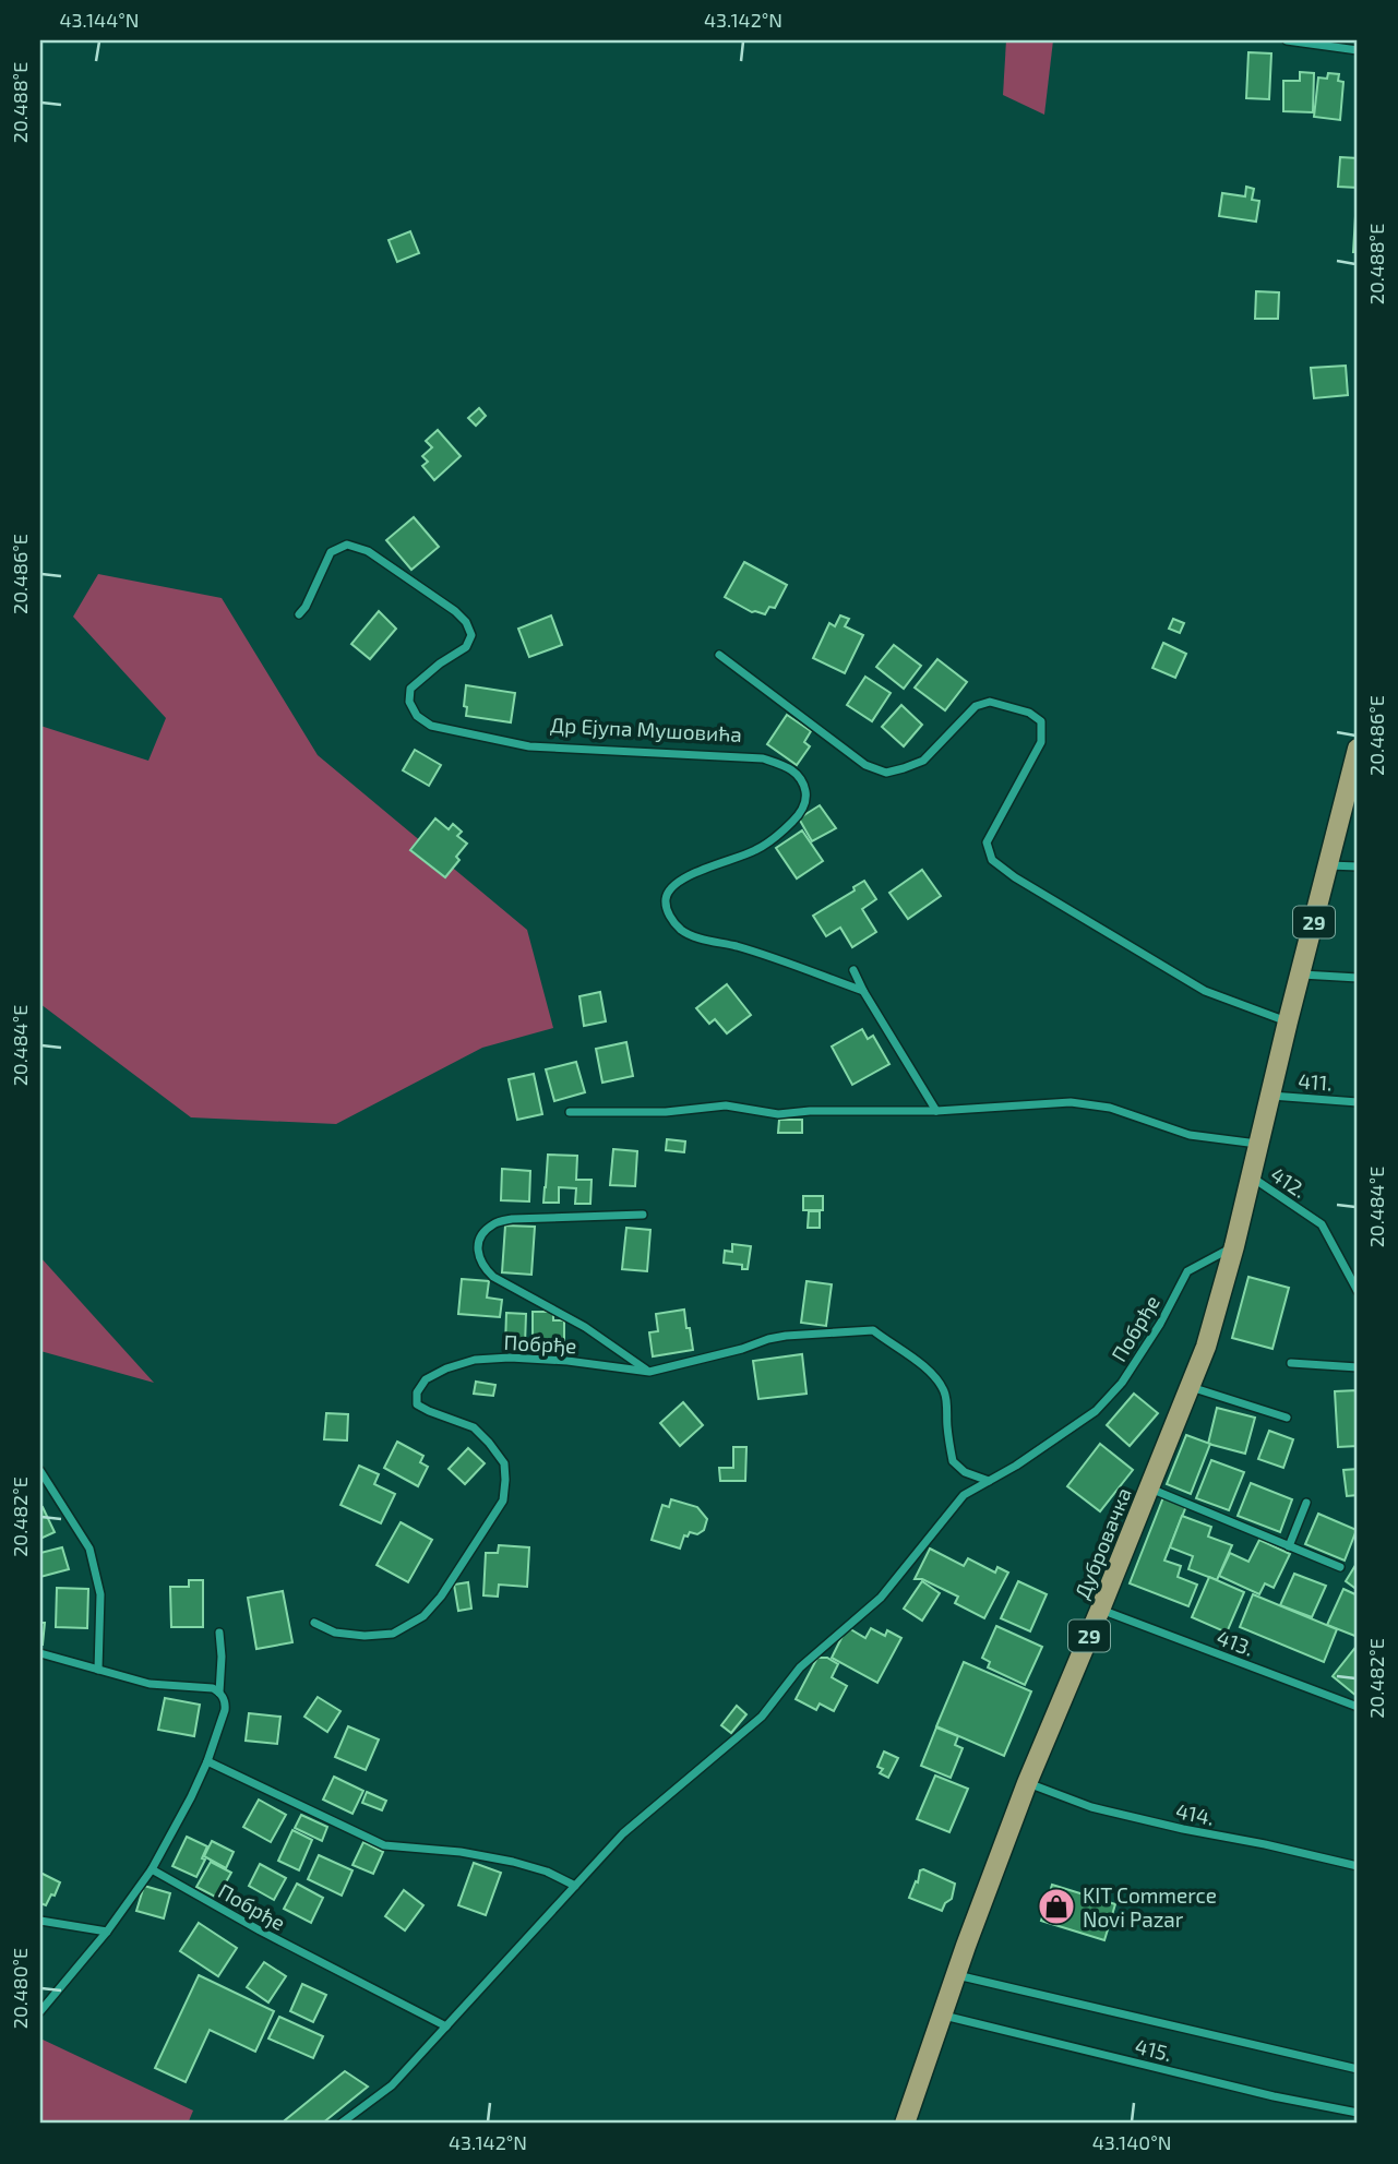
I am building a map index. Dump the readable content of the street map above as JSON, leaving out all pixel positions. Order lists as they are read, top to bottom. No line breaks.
{"streets":{"main road":["29","Дубровачка"],"street":["Др Ејупа Мушовића","411.","412.","Побрђе","413.","414.","415."]},"crossings":[["29","411."],["29","Дубровачка"],["412.","Дубровачка"],["Побрђе","Дубровачка"],["Дубровачка","413."],["Дубровачка","414."],["Дубровачка","415."]],"places":{"shop":["KIT Commerce Novi Pazar"]},"coordinates":["43.144°N","43.142°N","20.488°E","20.486°E","20.484°E","20.482°E","20.480°E","43.140°N"]}
